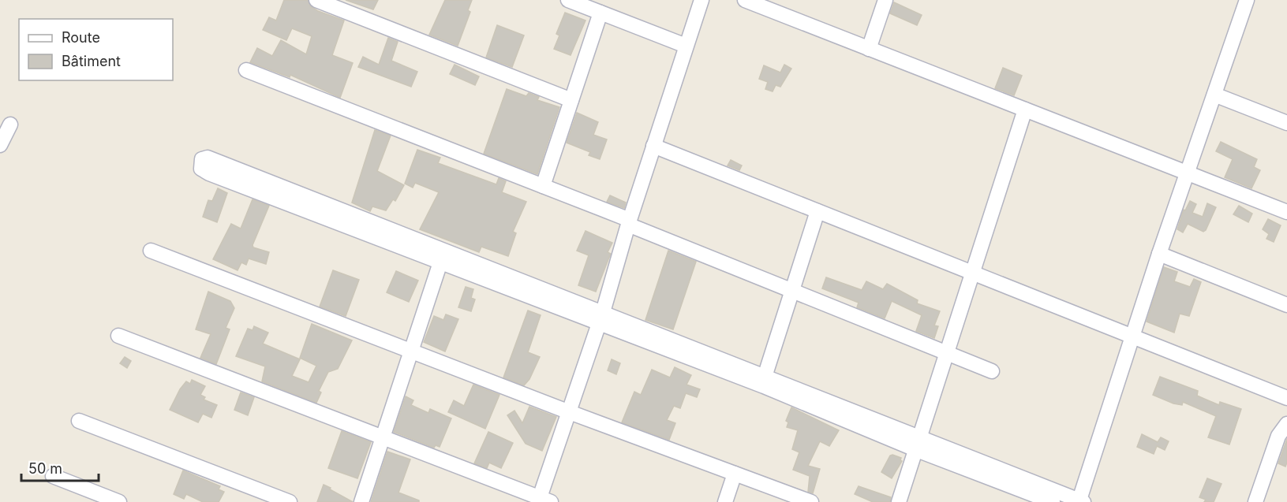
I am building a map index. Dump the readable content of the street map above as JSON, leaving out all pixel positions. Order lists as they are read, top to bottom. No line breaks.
{"legend":["Route","Bâtiment"],"scale_bar":"50 m"}
